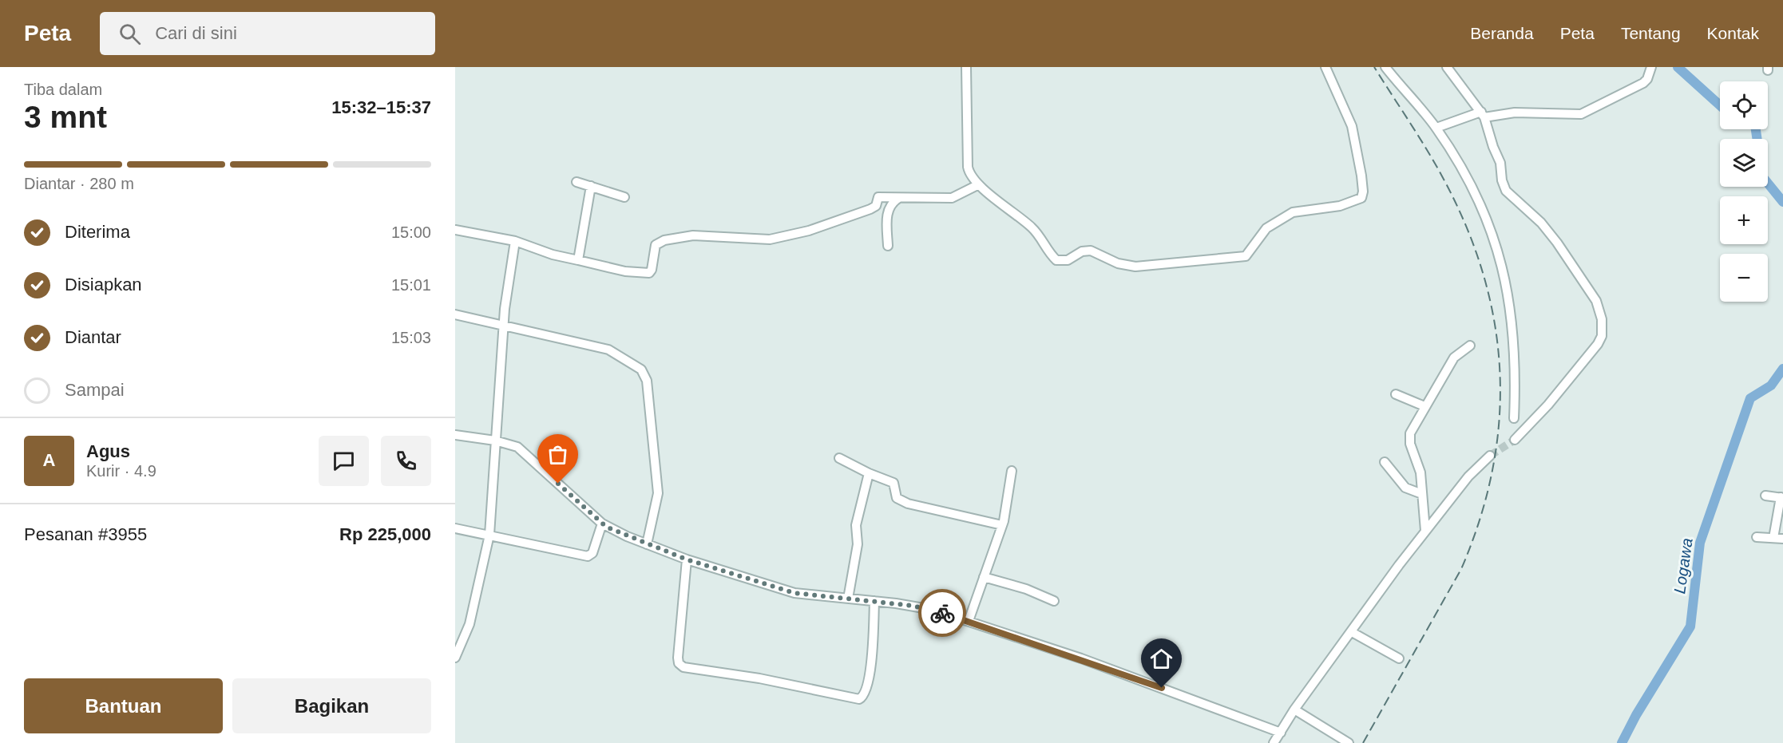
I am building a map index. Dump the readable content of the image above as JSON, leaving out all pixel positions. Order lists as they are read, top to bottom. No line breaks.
{"water":["Logawa"],"page":{"header":"Peta","search":"Cari di sini","nav":["Beranda","Peta","Tentang","Kontak"],"heading":["3 mnt","Tiba dalam","15:32–15:37"],"panel":["Agus","Kurir · 4.9","Pesanan #3955","Rp 225,000"],"map_buttons":["+","−"],"bar":"Diantar · 280 m","list":[["Diterima","15:00"],["Disiapkan","15:01"],["Diantar","15:03"],"Sampai"],"round":"A","buttons":["Bantuan","Bagikan"]}}
